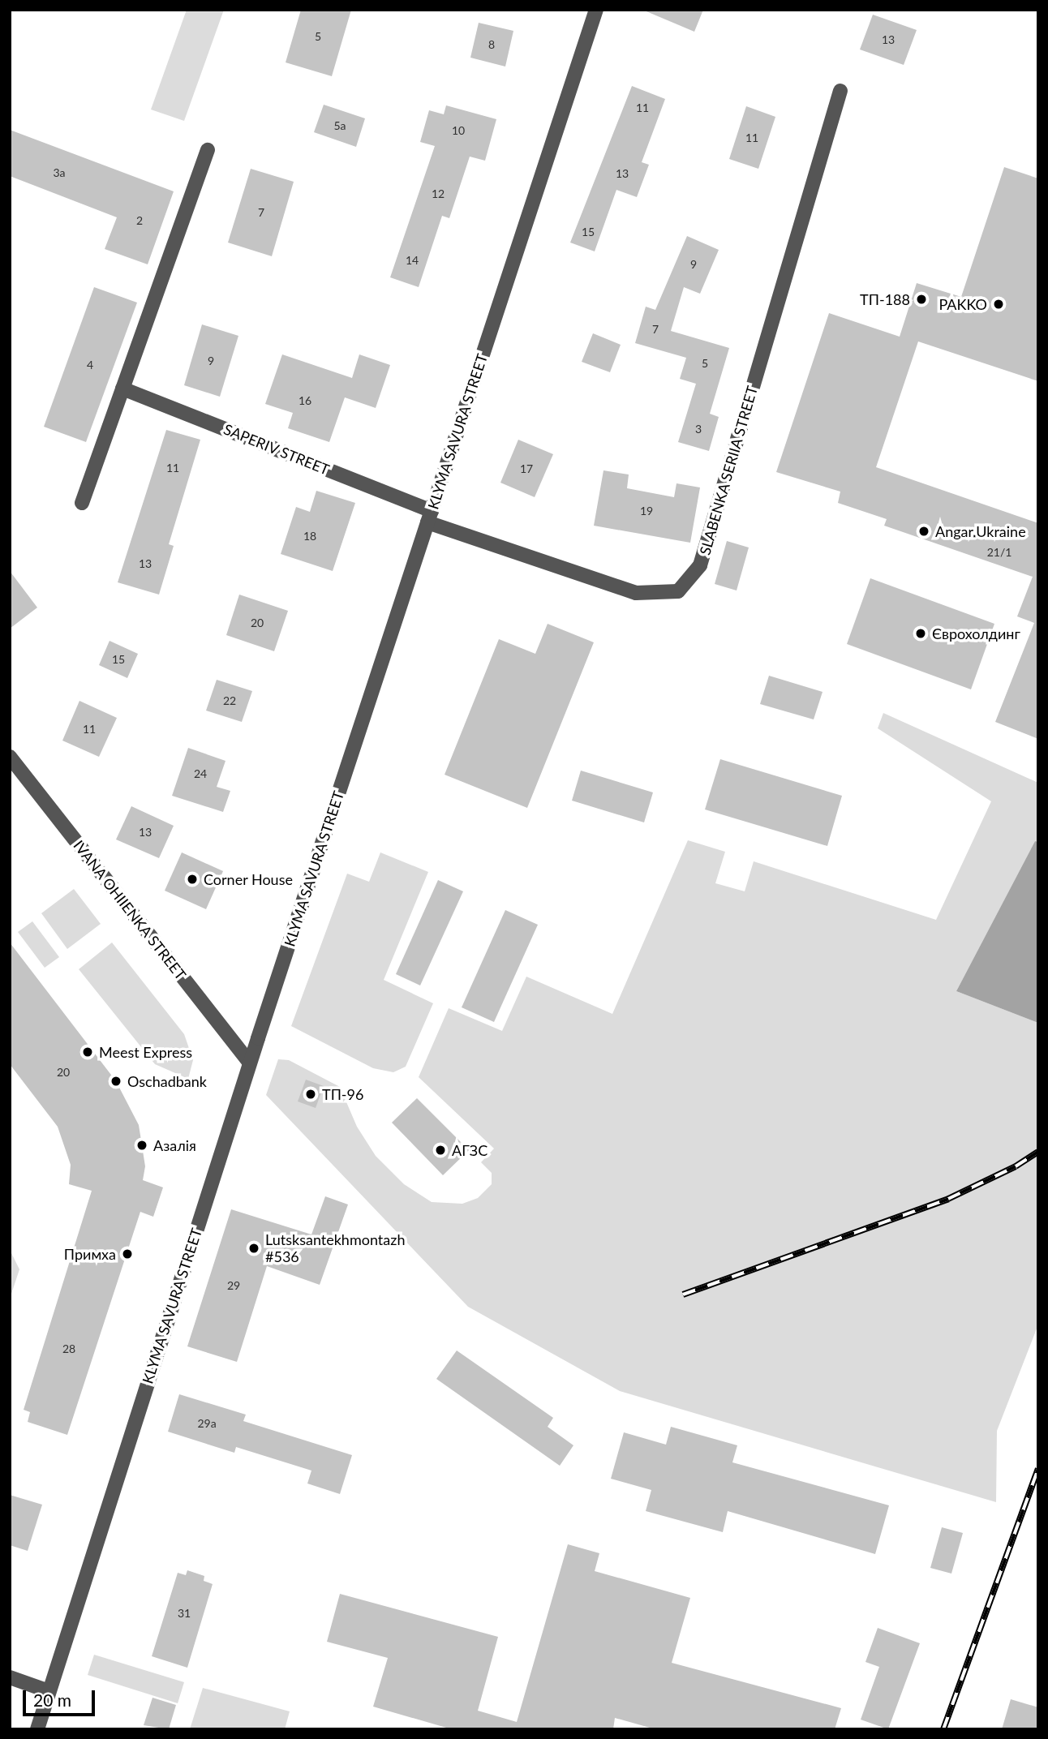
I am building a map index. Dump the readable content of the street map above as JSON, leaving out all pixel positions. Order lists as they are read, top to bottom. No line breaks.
{"streets":{"street":["KLYMA SAVURA STREET","SAPERIV STREET","SLABENKA SERIIA STREET","IVANA OHIIENKA STREET"]},"crossings":[["KLYMA SAVURA STREET","SAPERIV STREET"],["KLYMA SAVURA STREET","SLABENKA SERIIA STREET"],["KLYMA SAVURA STREET","IVANA OHIIENKA STREET"],["SAPERIV STREET","SLABENKA SERIIA STREET"]],"places":["ТП-188","PAKKO","Angar.Ukraine","Єврохолдинг","Corner House","Meest Express","Oschadbank","ТП-96","Азалія","АГЗС","Lutsksantekhmontazh #536","Примха"],"house_numbers":["5","13","8","11","5а","10","11","3а","13","12","7","2","15","14","9","7","9","5","4","16","3","11","17","19","18","21/1","13","20","15","22","11","24","13","20","29","28","29а","31"],"scale_bar":"20 m"}
